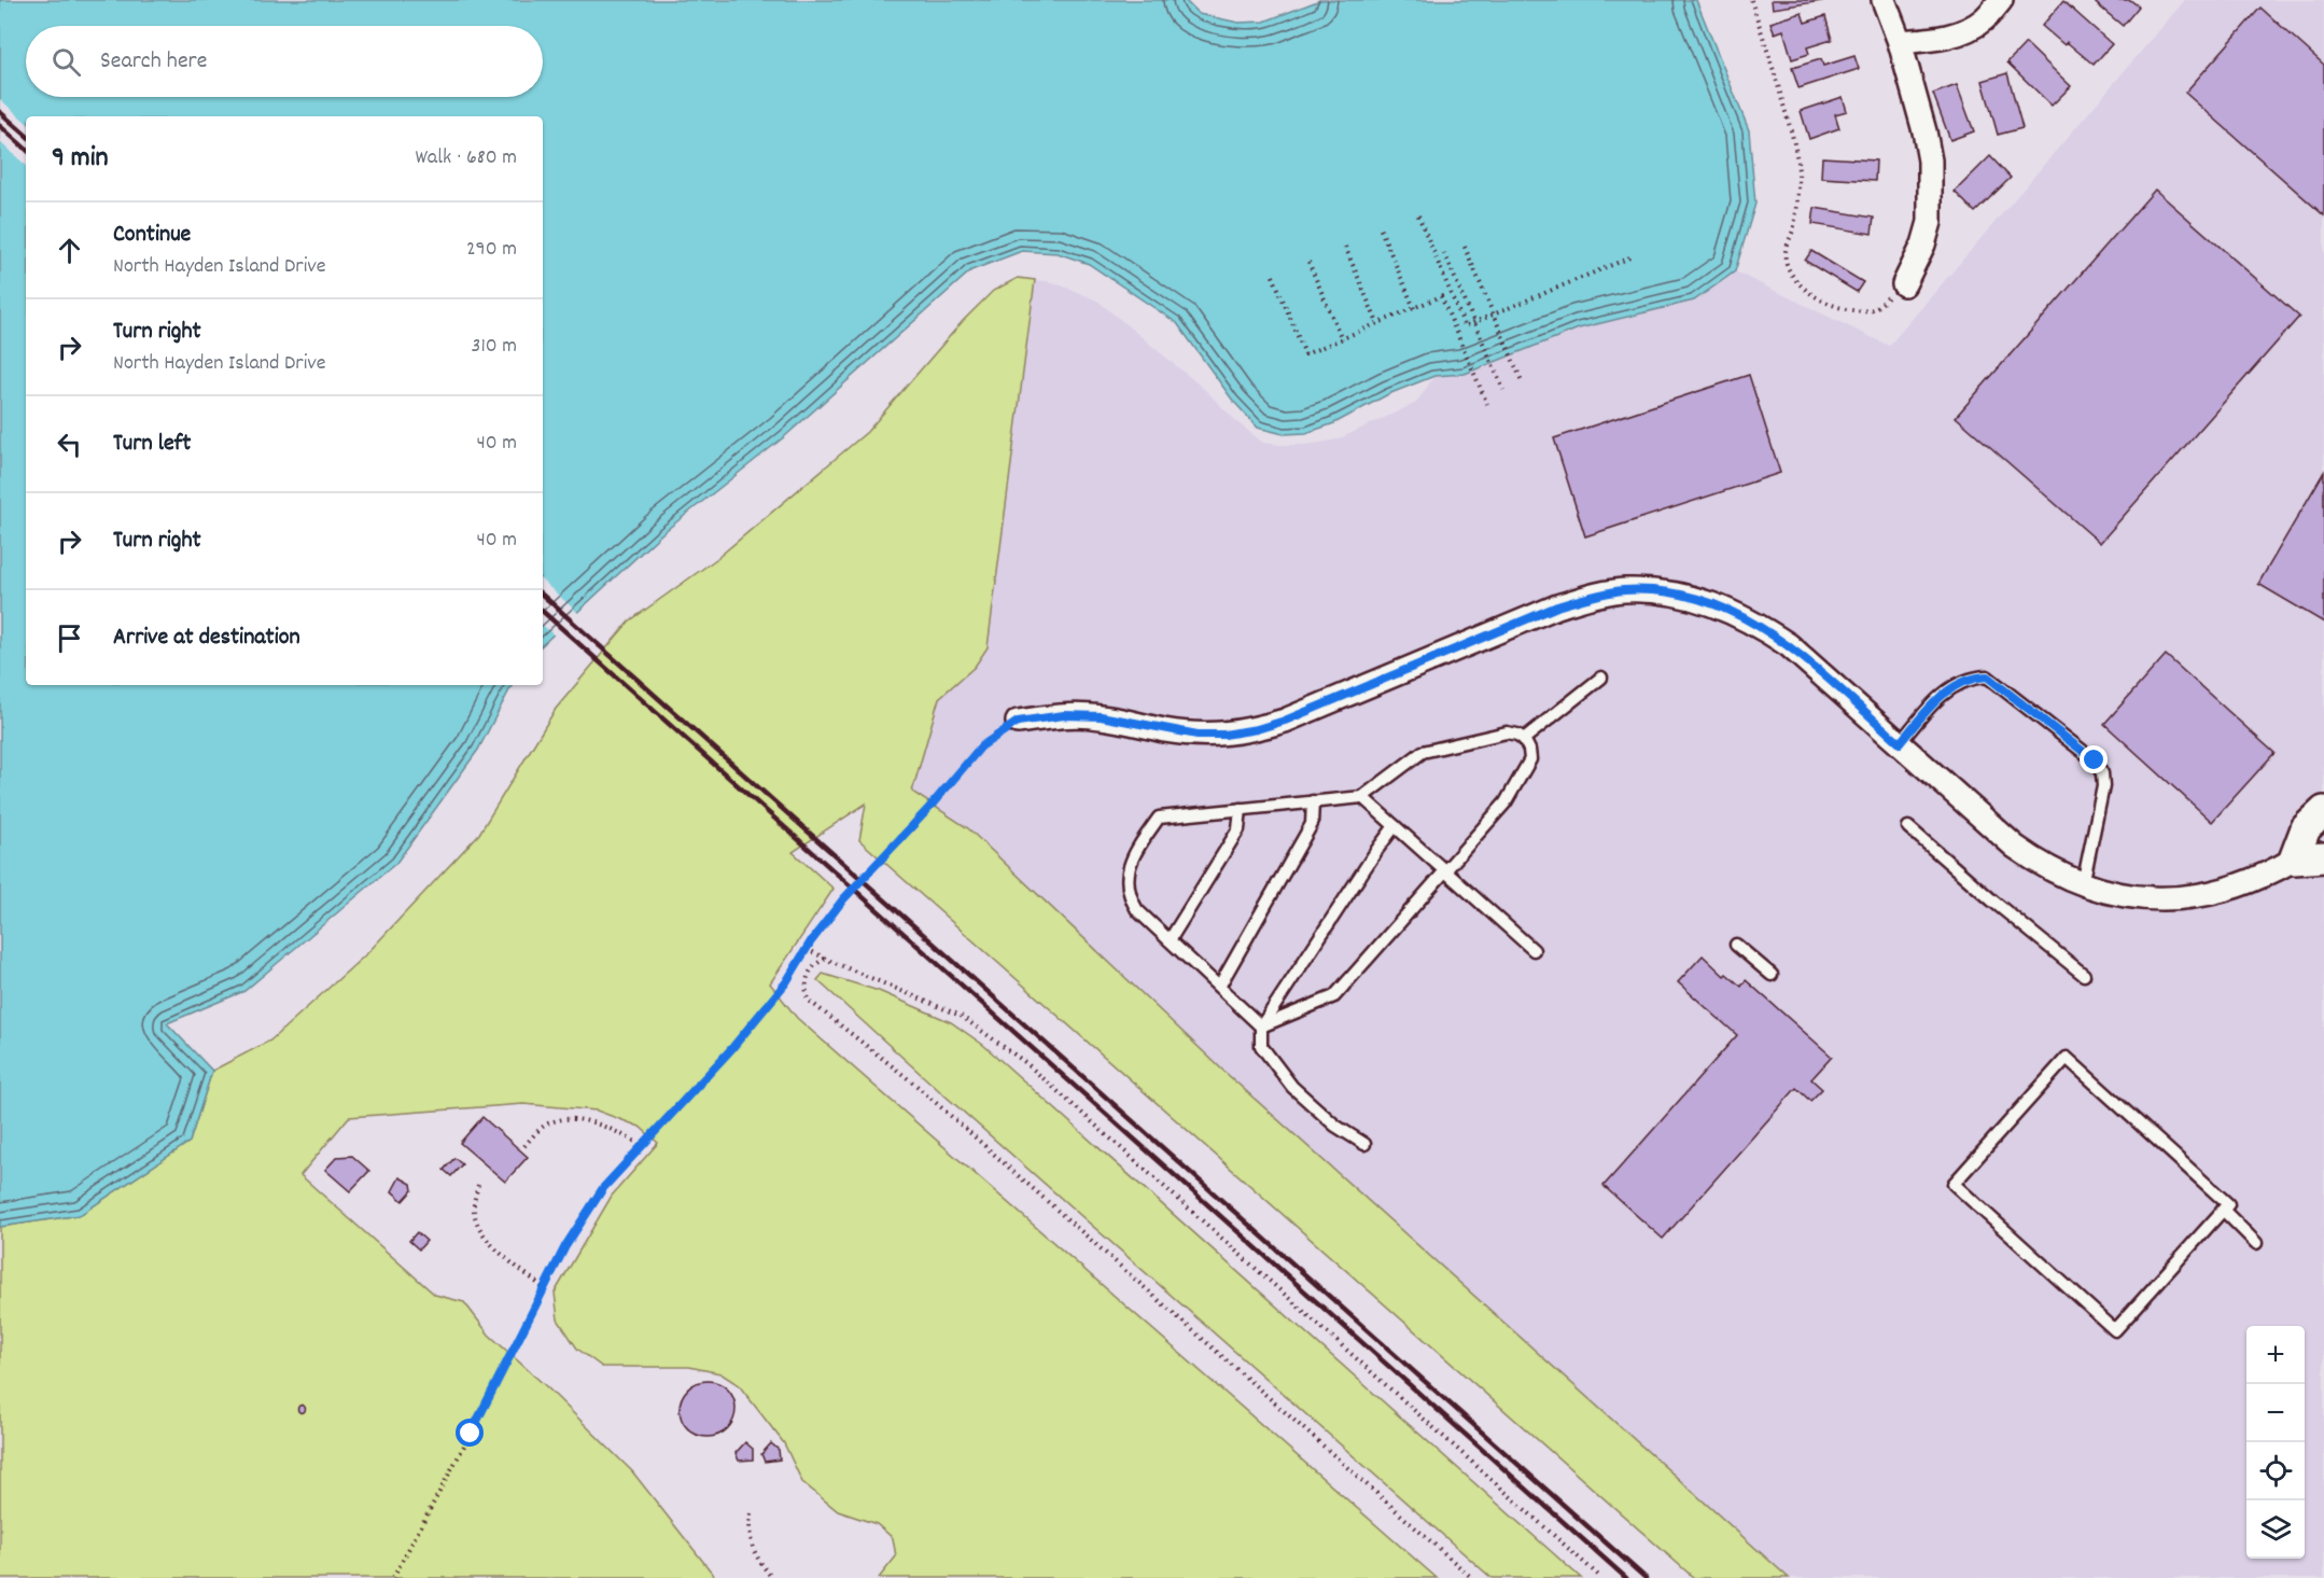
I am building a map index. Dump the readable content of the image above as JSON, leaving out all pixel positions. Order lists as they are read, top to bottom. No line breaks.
{"page":{"search":"Search here","heading":["9 min","Walk · 680 m"],"list":[["Continue","North Hayden Island Drive","290 m"],["Turn right","North Hayden Island Drive","310 m"],["Turn left","40 m"],["Turn right","40 m"],"Arrive at destination"],"map_buttons":["+","−"]}}
